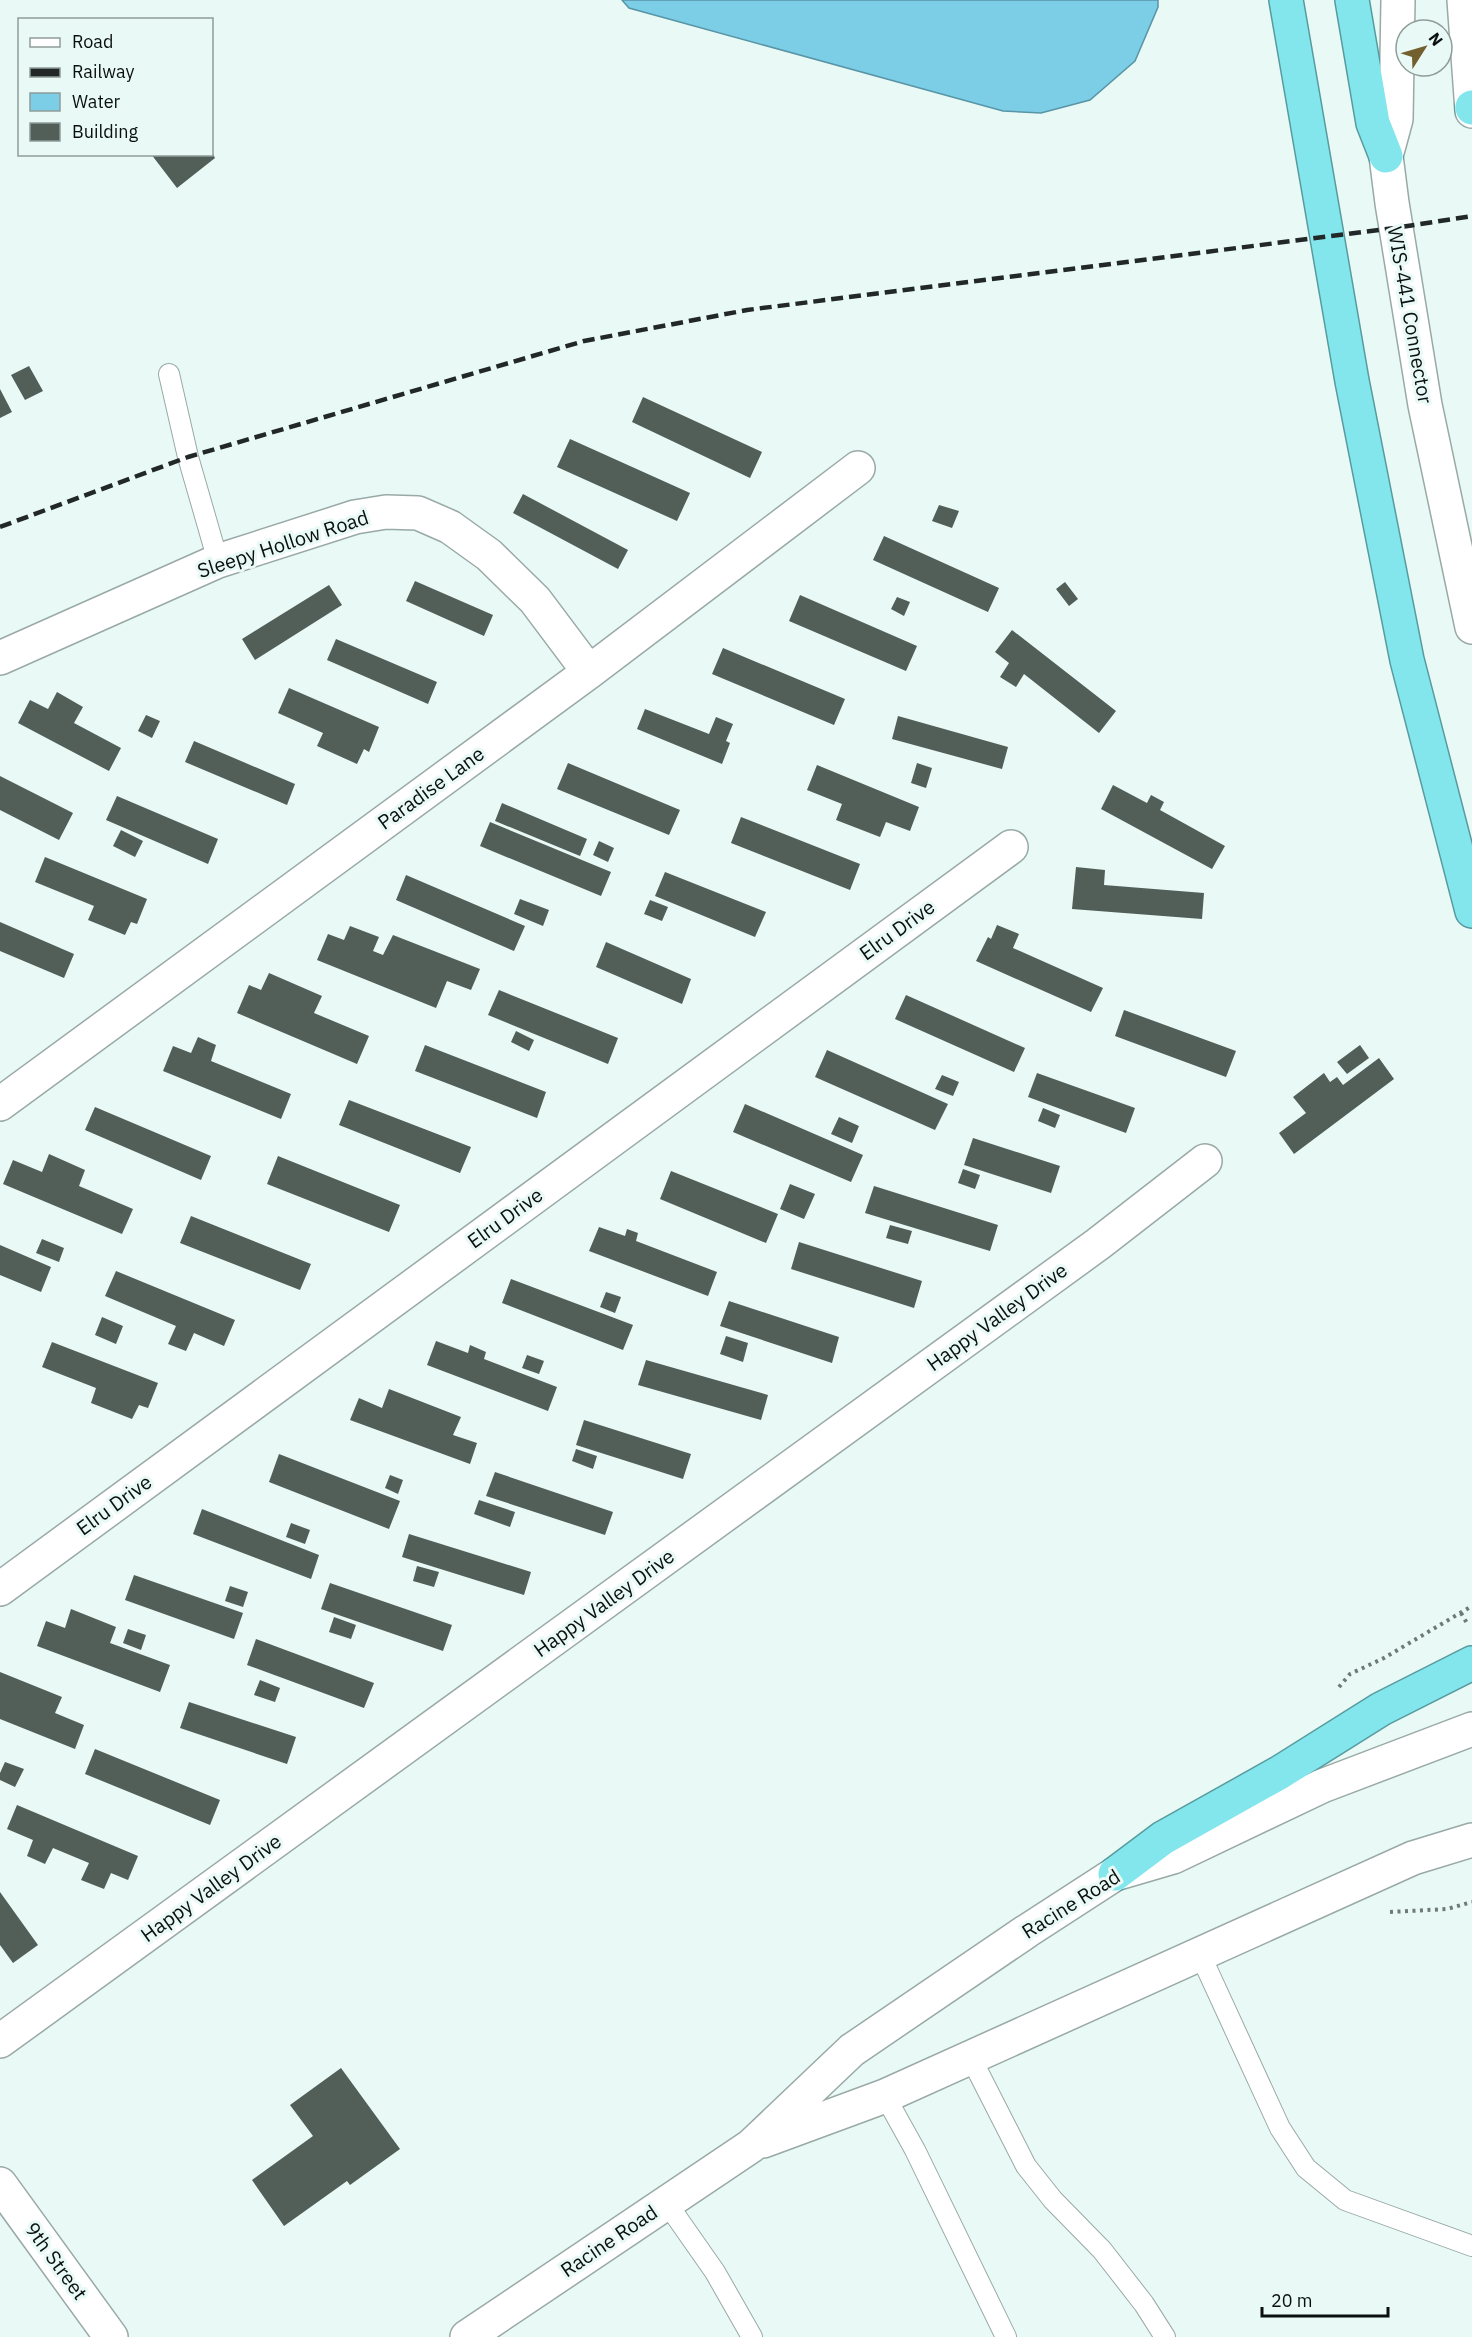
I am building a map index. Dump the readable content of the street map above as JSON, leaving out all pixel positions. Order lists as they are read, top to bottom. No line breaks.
{"streets":{"street":["WIS-441 Connector","Sleepy Hollow Road","Paradise Lane","Elru Drive","Happy Valley Drive","Racine Road","9th Street"]},"crossings":[["Sleepy Hollow Road","Paradise Lane"]],"legend":["Road","Railway","Water","Building"],"scale_bar":"20 m","north":"top right"}
